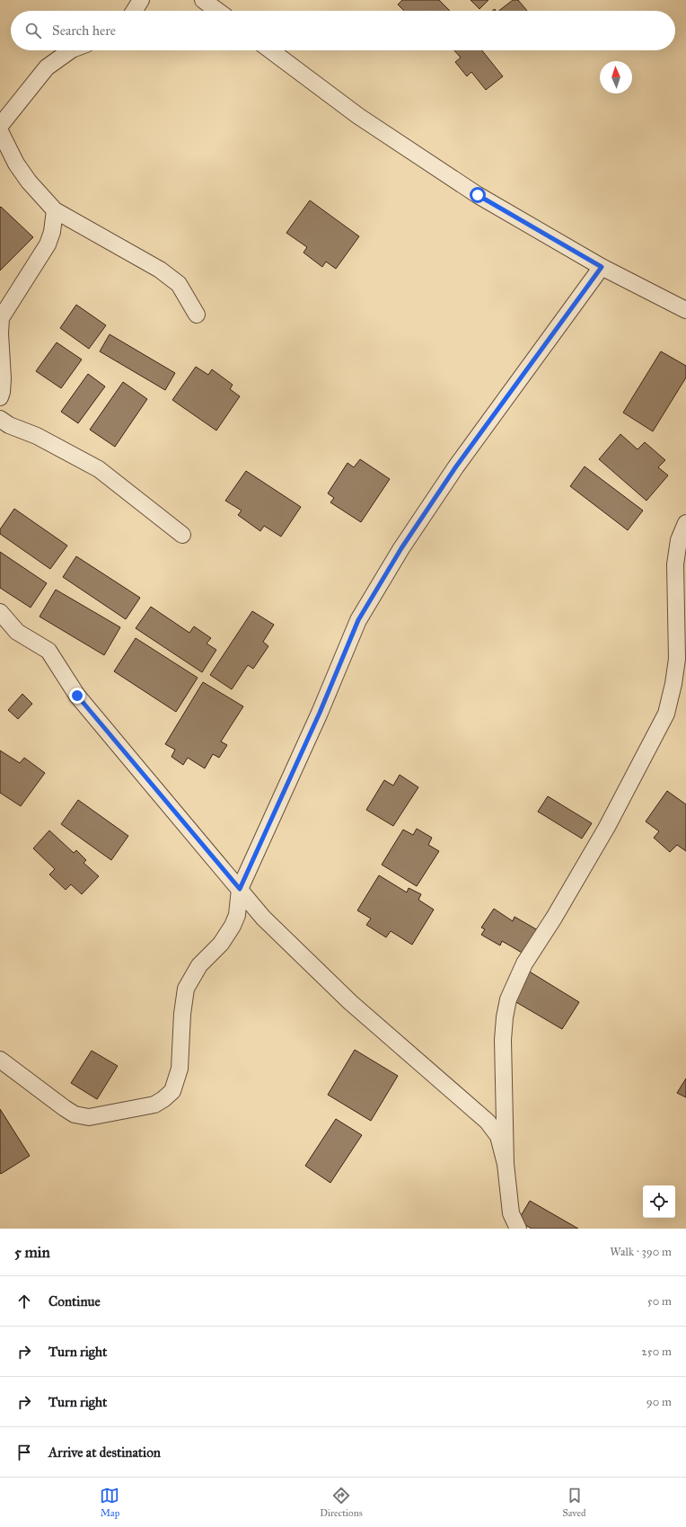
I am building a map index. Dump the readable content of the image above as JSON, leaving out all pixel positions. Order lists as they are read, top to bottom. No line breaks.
{"north":"top","page":{"search":"Search here","heading":["5 min","Walk · 390 m"],"list":[["Continue","50 m"],["Turn right","250 m"],["Turn right","90 m"],"Arrive at destination"],"nav":["Map","Directions","Saved"]}}
